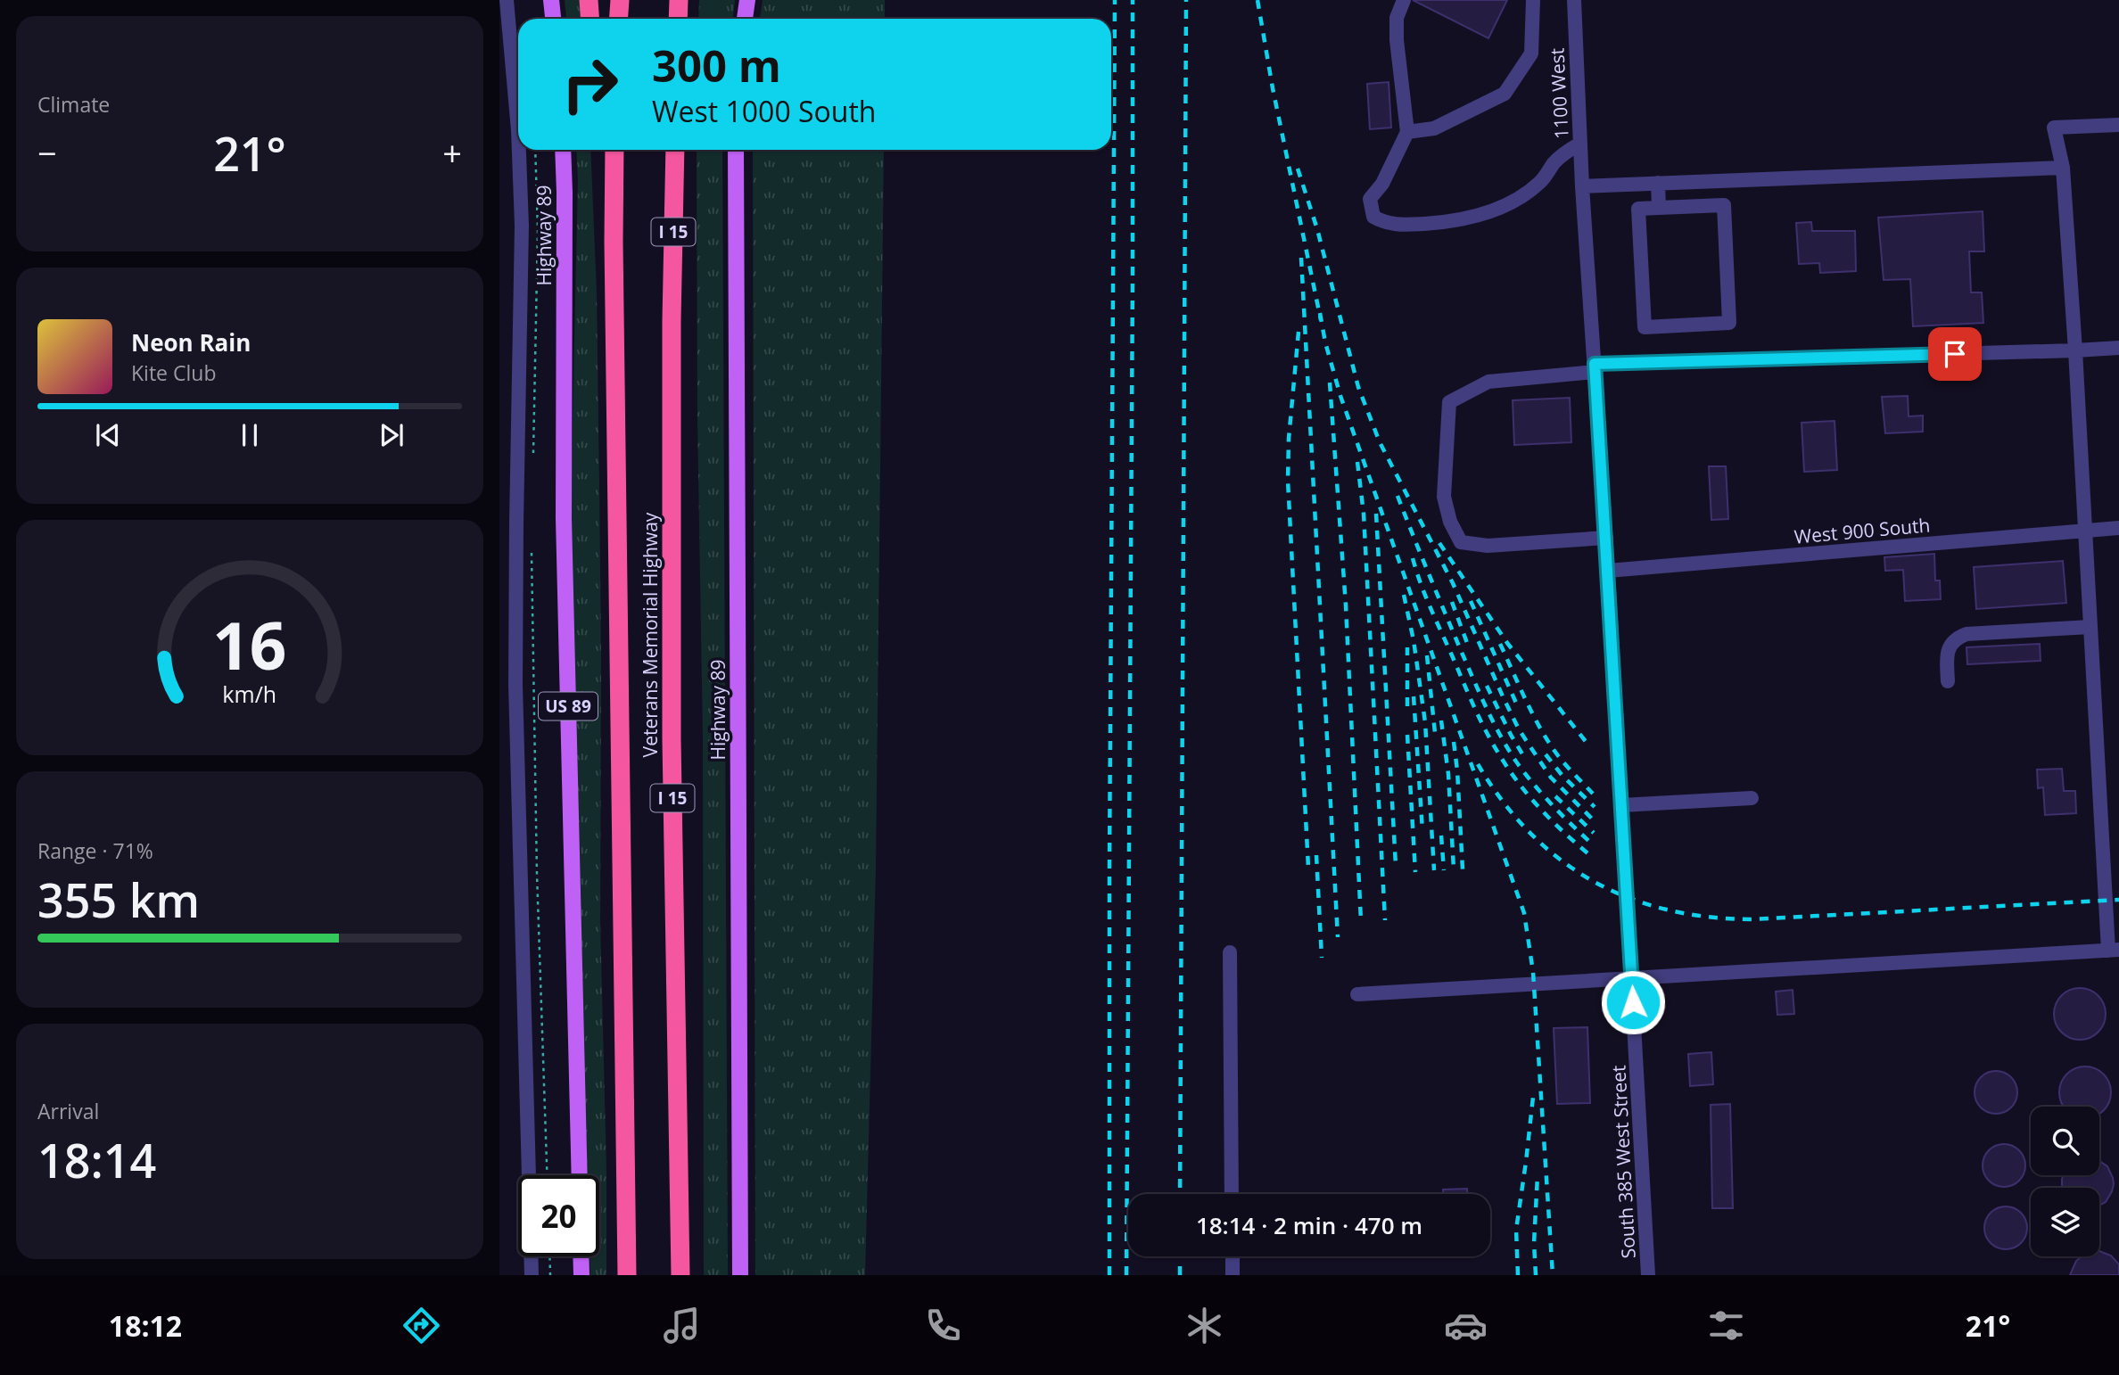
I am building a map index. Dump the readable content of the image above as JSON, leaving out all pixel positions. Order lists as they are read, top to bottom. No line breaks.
{"streets":{"highway":["I 15","Veterans Memorial Highway"],"main road":["Highway 89","US 89"],"street":["1100 West","West 900 South","South 385 West Street"]},"crossings":[["1100 West","South 385 West Street"],["West 900 South","South 385 West Street"]],"page":{"tile":["Climate",["Range · 71%","355 km"],["Arrival","18:14"]],"turn":["300 m","West 1000 South"],"heat":["−","21°","+"],"song":["Neon Rain","Kite Club"],"limit":"20","trip":"18:14 · 2 min · 470 m","tabs":["18:12","21°"],"gauge":["16","km/h"]}}
